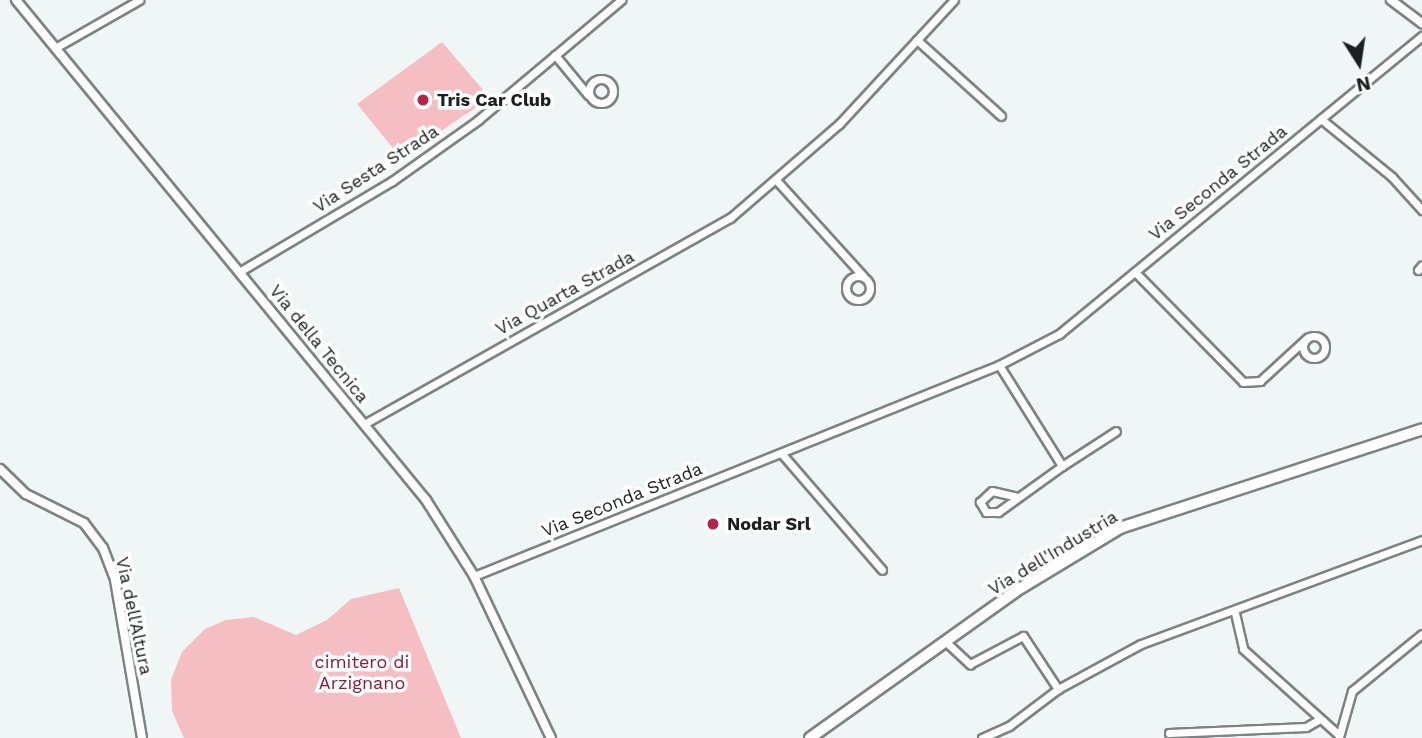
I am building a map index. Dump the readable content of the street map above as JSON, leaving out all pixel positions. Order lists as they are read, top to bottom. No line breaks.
{"streets":{"main road":["Via dell'Industria"],"street":["Via Sesta Strada","Via Seconda Strada","Via Quarta Strada","Via della Tecnica","Via dell'Altura"]},"crossings":[["Via Sesta Strada","Via della Tecnica"],["Via Seconda Strada","Via della Tecnica"],["Via Quarta Strada","Via della Tecnica"]],"parks":["cimitero di Arzignano"],"places":["Tris Car Club","Nodar Srl"],"north":"bottom"}
